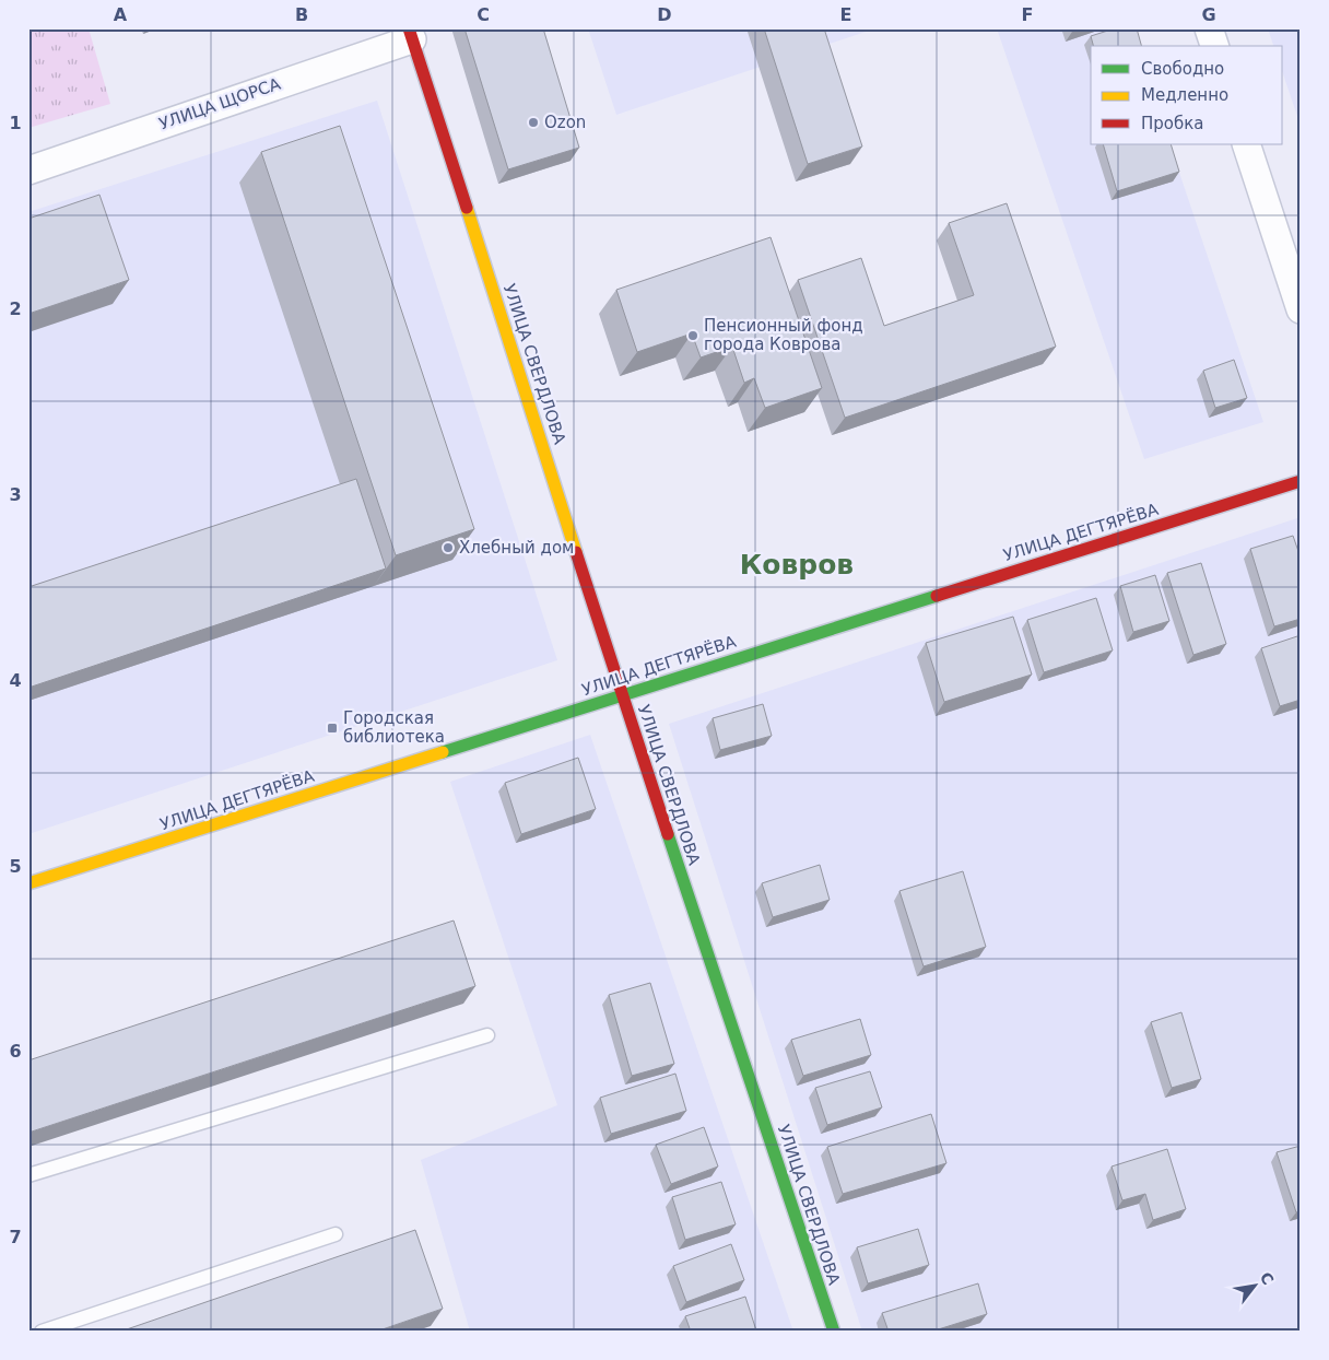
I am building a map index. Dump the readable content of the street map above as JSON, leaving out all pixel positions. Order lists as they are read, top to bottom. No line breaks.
{"streets":{"street":["УЛИЦА ЩОРСА","УЛИЦА СВЕРДЛОВА","УЛИЦА ДЕГТЯРЁВА"]},"crossings":[["УЛИЦА ЩОРСА","УЛИЦА СВЕРДЛОВА"],["УЛИЦА СВЕРДЛОВА","УЛИЦА ДЕГТЯРЁВА"]],"districts":["Ковров"],"places":{"other":["Ozon","Пенсионный фонд города Коврова","Хлебный дом"],"transit":["Городская библиотека"]},"legend":["Свободно","Медленно","Пробка"],"north":"top right","grid":{"columns":["A","B","C","D","E","F","G"],"rows":["1","2","3","4","5","6","7"]}}
